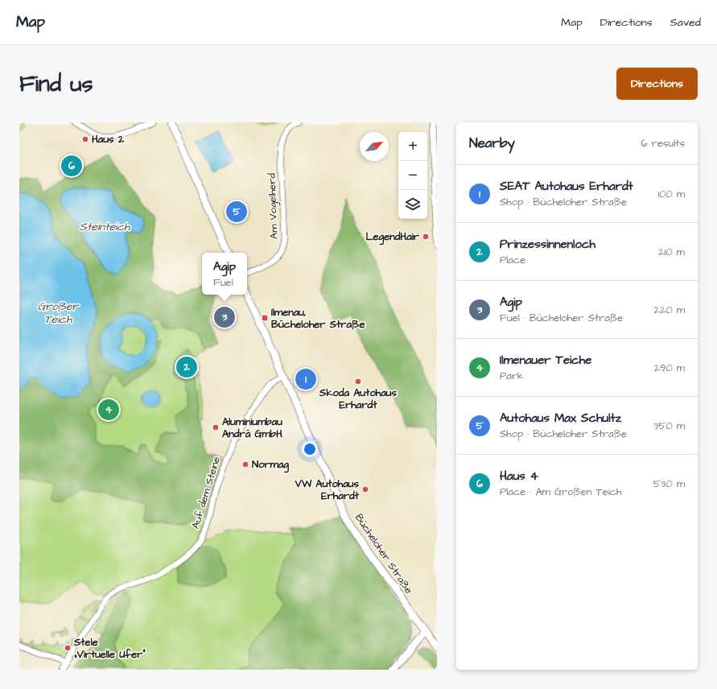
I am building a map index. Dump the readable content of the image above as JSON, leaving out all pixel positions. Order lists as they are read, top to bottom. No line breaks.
{"streets":{"main road":["Bücheloher Straße"],"street":["Am Vogelherd","Auf dem Steine"]},"crossings":[["Auf dem Steine","Bücheloher Straße"]],"water":["Steinteich","Großer Teich"],"places":{"other":["Haus 2","LegendHair","Skoda Autohaus Erhardt","Aluminiumbau Andrä GmbH","Normag","VW Autohaus Erhardt","Stele „Virtuelle Ufer“"],"transit":["Ilmenau, Bücheloher Straße"]},"north":"top right","page":{"header":"Map","nav":["Map","Directions","Saved"],"buttons":"Directions","title":"Find us","heading":["Nearby","6 results"],"map_buttons":["+","−"],"pins":["6","5","3","2","1","4"],"list":[{"mark":"1","name":"SEAT Autohaus Erhardt","note":"Shop · Bücheloher Straße","value":"100 m"},{"mark":"2","name":"Prinzessinnenloch","note":"Place","value":"210 m"},{"mark":"3","name":"Agip","note":"Fuel · Bücheloher Straße","value":"220 m"},{"mark":"4","name":"Ilmenauer Teiche","note":"Park","value":"290 m"},{"mark":"5","name":"Autohaus Max Schultz","note":"Shop · Bücheloher Straße","value":"350 m"},{"mark":"6","name":"Haus 4","note":"Place · Am Großen Teich","value":"530 m"}],"popup":["Agip","Fuel"]}}
